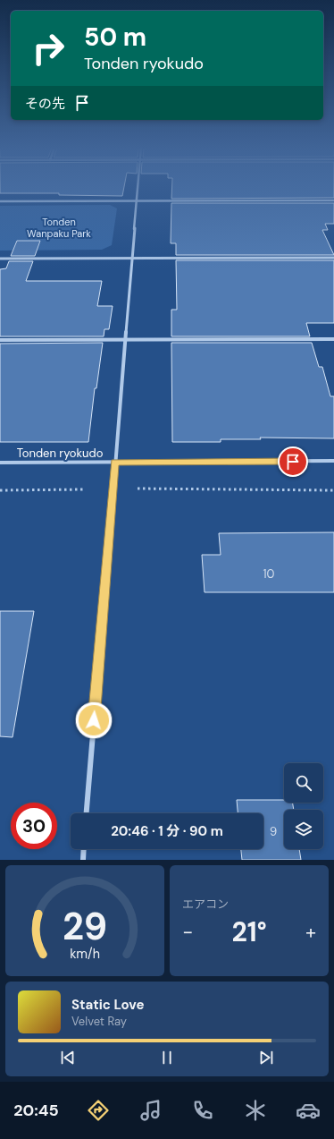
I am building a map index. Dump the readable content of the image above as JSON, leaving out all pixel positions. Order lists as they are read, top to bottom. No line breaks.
{"streets":{"street":["Tonden ryokudo"]},"parks":["Tonden Wanpaku Park"],"house_numbers":["10","9"],"page":{"turn":["50 m","Tonden ryokudo"],"then":"その先","limit":"30","trip":"20:46 · 1 分 · 90 m","tile":"エアコン","heat":["−","21°","+"],"song":["Static Love","Velvet Ray"],"tabs":"20:45","gauge":["29","km/h"]}}
